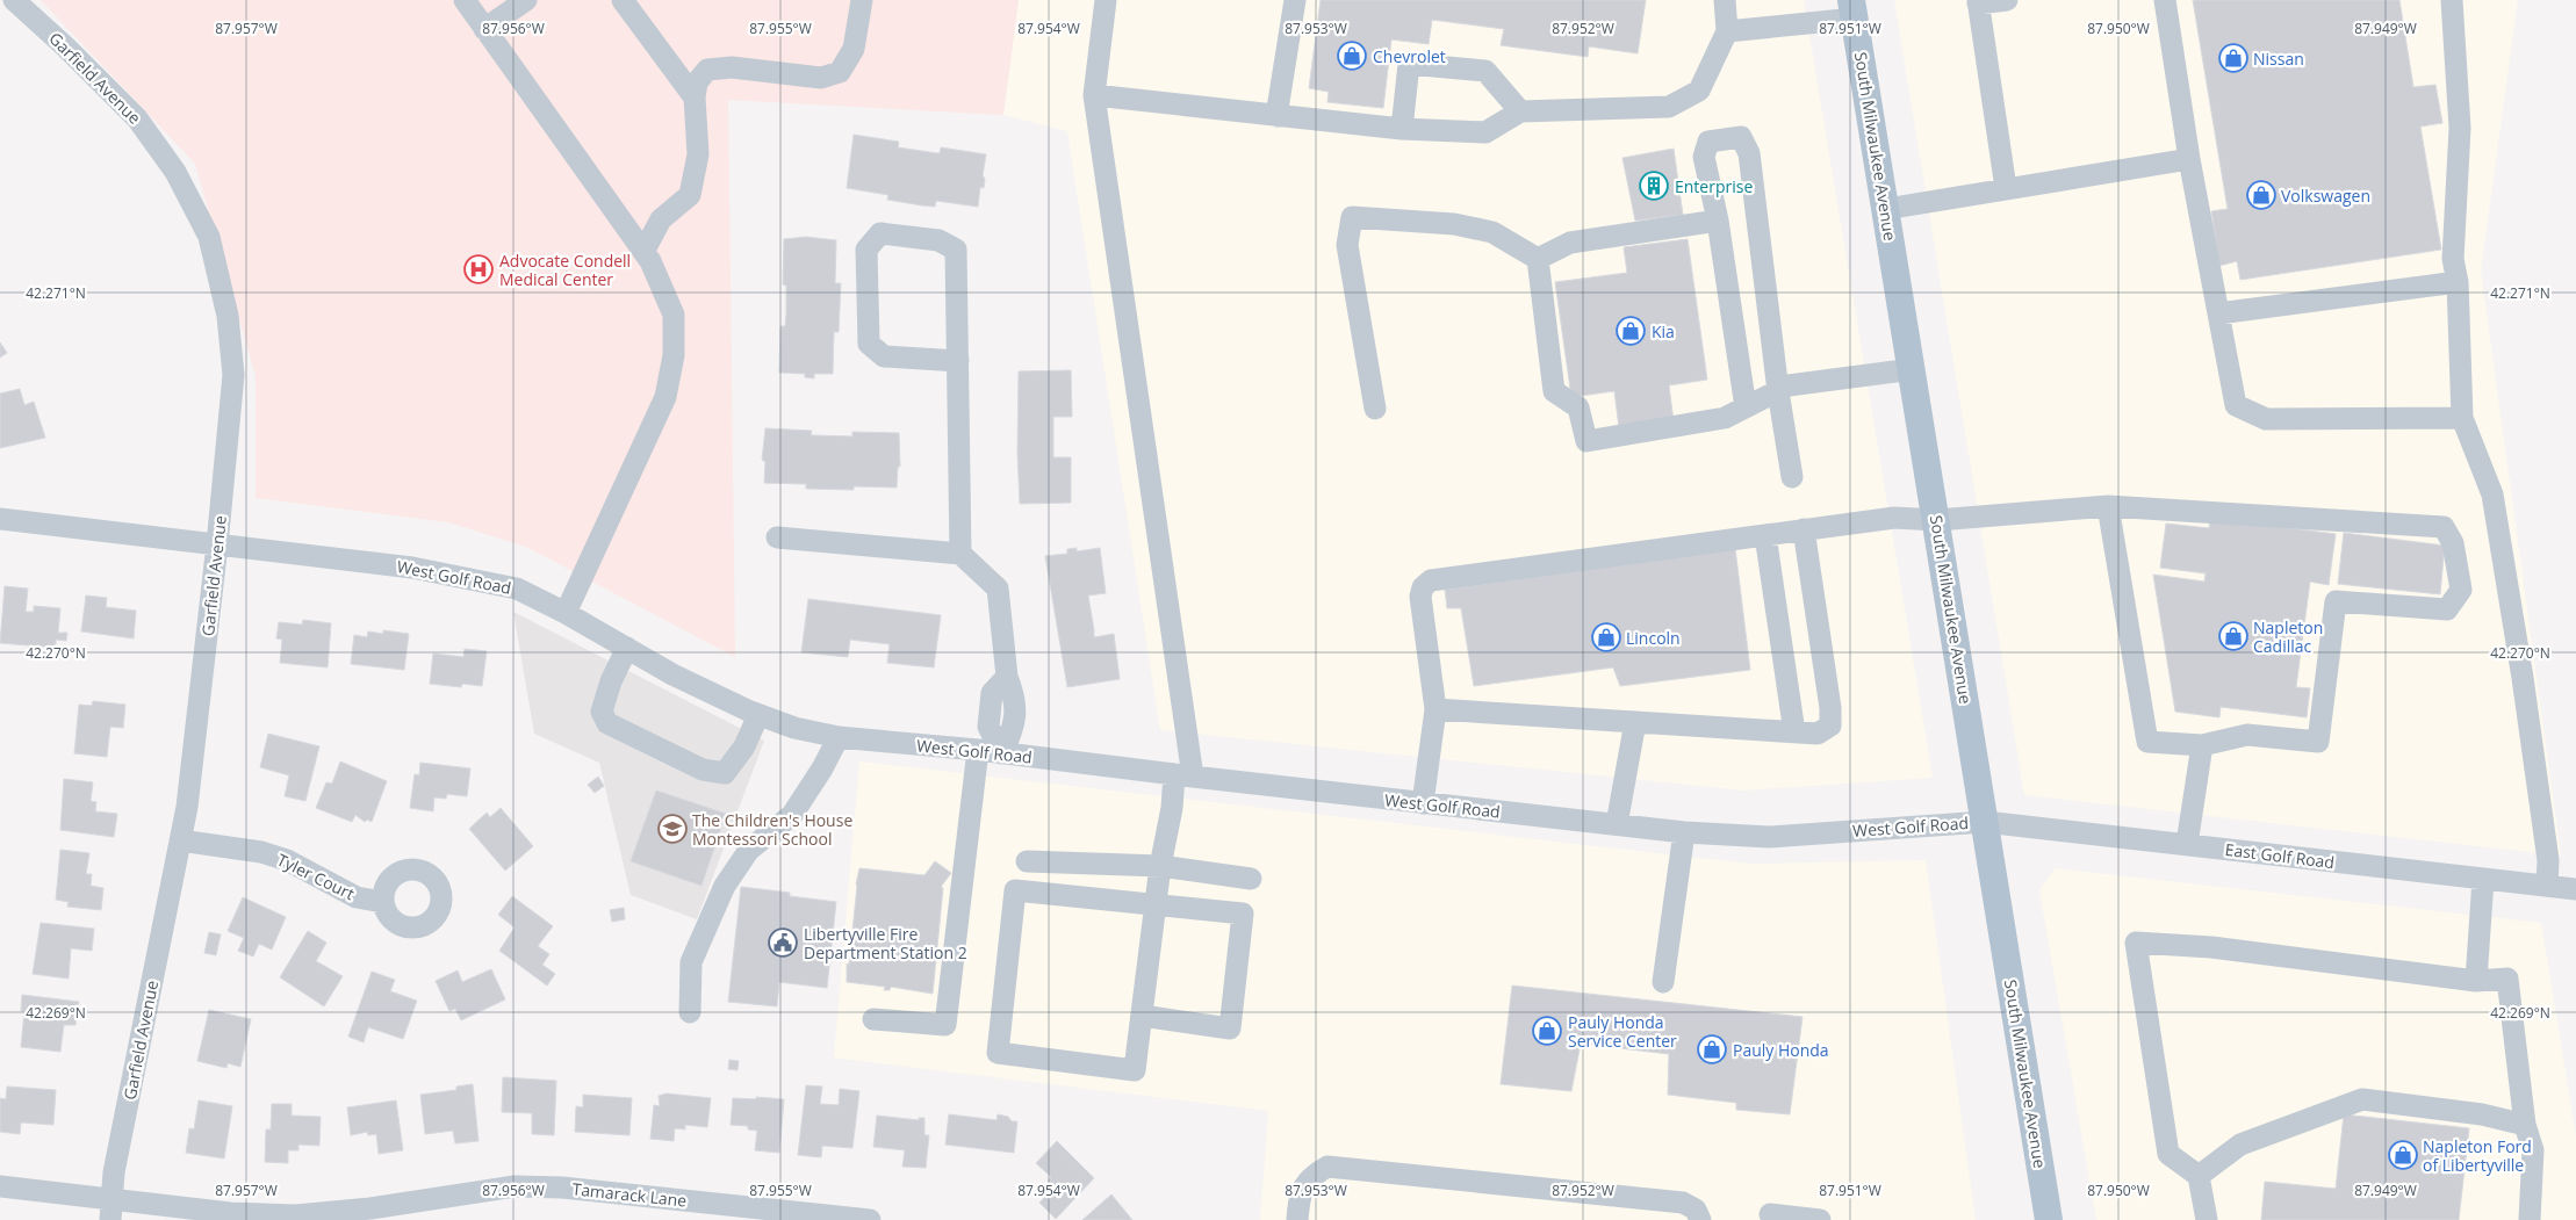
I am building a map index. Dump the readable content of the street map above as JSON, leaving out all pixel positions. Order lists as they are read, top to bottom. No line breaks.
{"streets":{"main road":["South Milwaukee Avenue"],"street":["Garfield Avenue","West Golf Road","East Golf Road","Tyler Court","Tamarack Lane"]},"crossings":[["Garfield Avenue","West Golf Road"],["Garfield Avenue","Tyler Court"],["Garfield Avenue","Tamarack Lane"],["South Milwaukee Avenue","West Golf Road"],["South Milwaukee Avenue","East Golf Road"],["West Golf Road","East Golf Road"]],"places":{"shop":["Chevrolet","Nissan","Volkswagen","Kia","Napleton Cadillac","Lincoln","Pauly Honda Service Center","Pauly Honda","Napleton Ford of Libertyville"],"building":["Enterprise"],"hospital":["Advocate Condell Medical Center"],"school or university":["The Children's House Montessori School"],"public building":["Libertyville Fire Department Station 2"]},"coordinates":["87.957°W","87.956°W","87.955°W","87.954°W","87.953°W","87.952°W","87.951°W","87.950°W","87.949°W","42.271°N","42.270°N","42.269°N"]}
